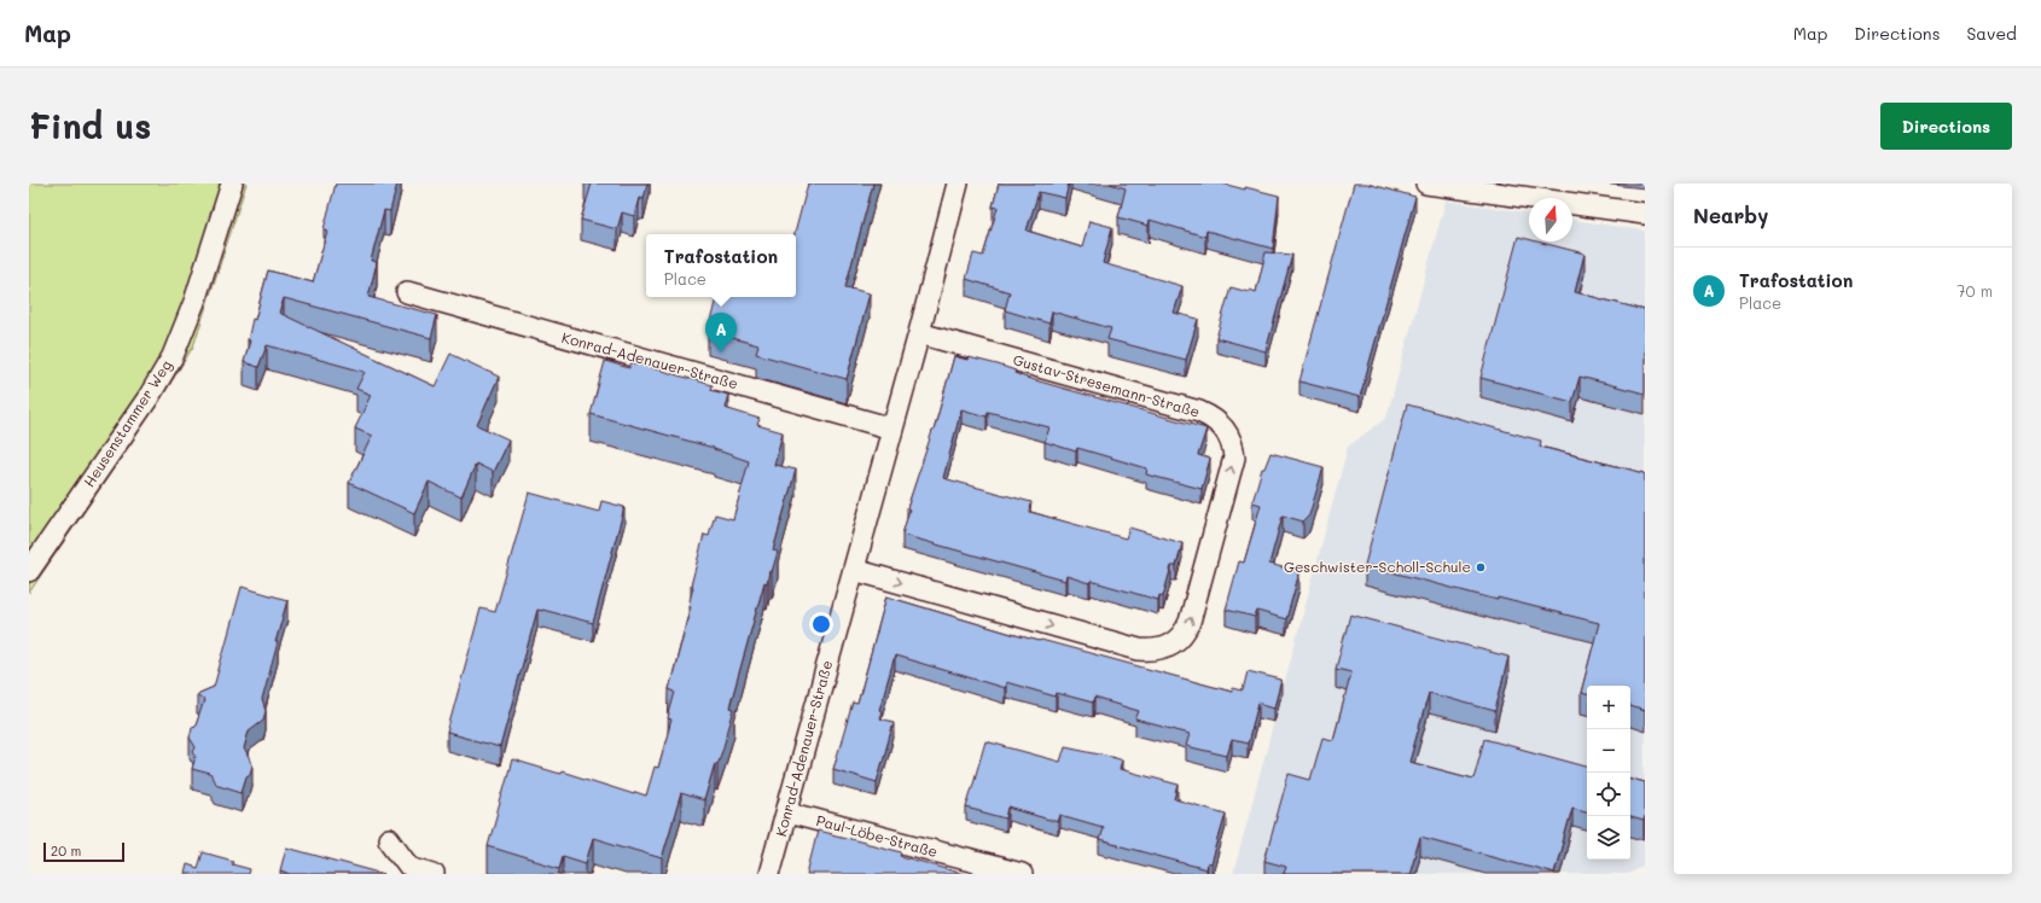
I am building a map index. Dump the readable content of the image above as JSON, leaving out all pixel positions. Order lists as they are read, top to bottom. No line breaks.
{"streets":{"street":["Konrad-Adenauer-Straße","Gustav-Stresemann-Straße","Heusenstammer Weg","Paul-Löbe-Straße"]},"crossings":[["Konrad-Adenauer-Straße","Gustav-Stresemann-Straße"],["Konrad-Adenauer-Straße","Paul-Löbe-Straße"]],"places":["Geschwister-Scholl-Schule"],"scale_bar":"20 m","north":"top","page":{"header":"Map","nav":["Map","Directions","Saved"],"buttons":"Directions","title":"Find us","heading":"Nearby","popup":["Trafostation","Place"],"list":[{"mark":"A","name":"Trafostation","note":"Place","value":"70 m"}],"pins":"A","map_buttons":["+","−"],"scale":"20 m"}}
